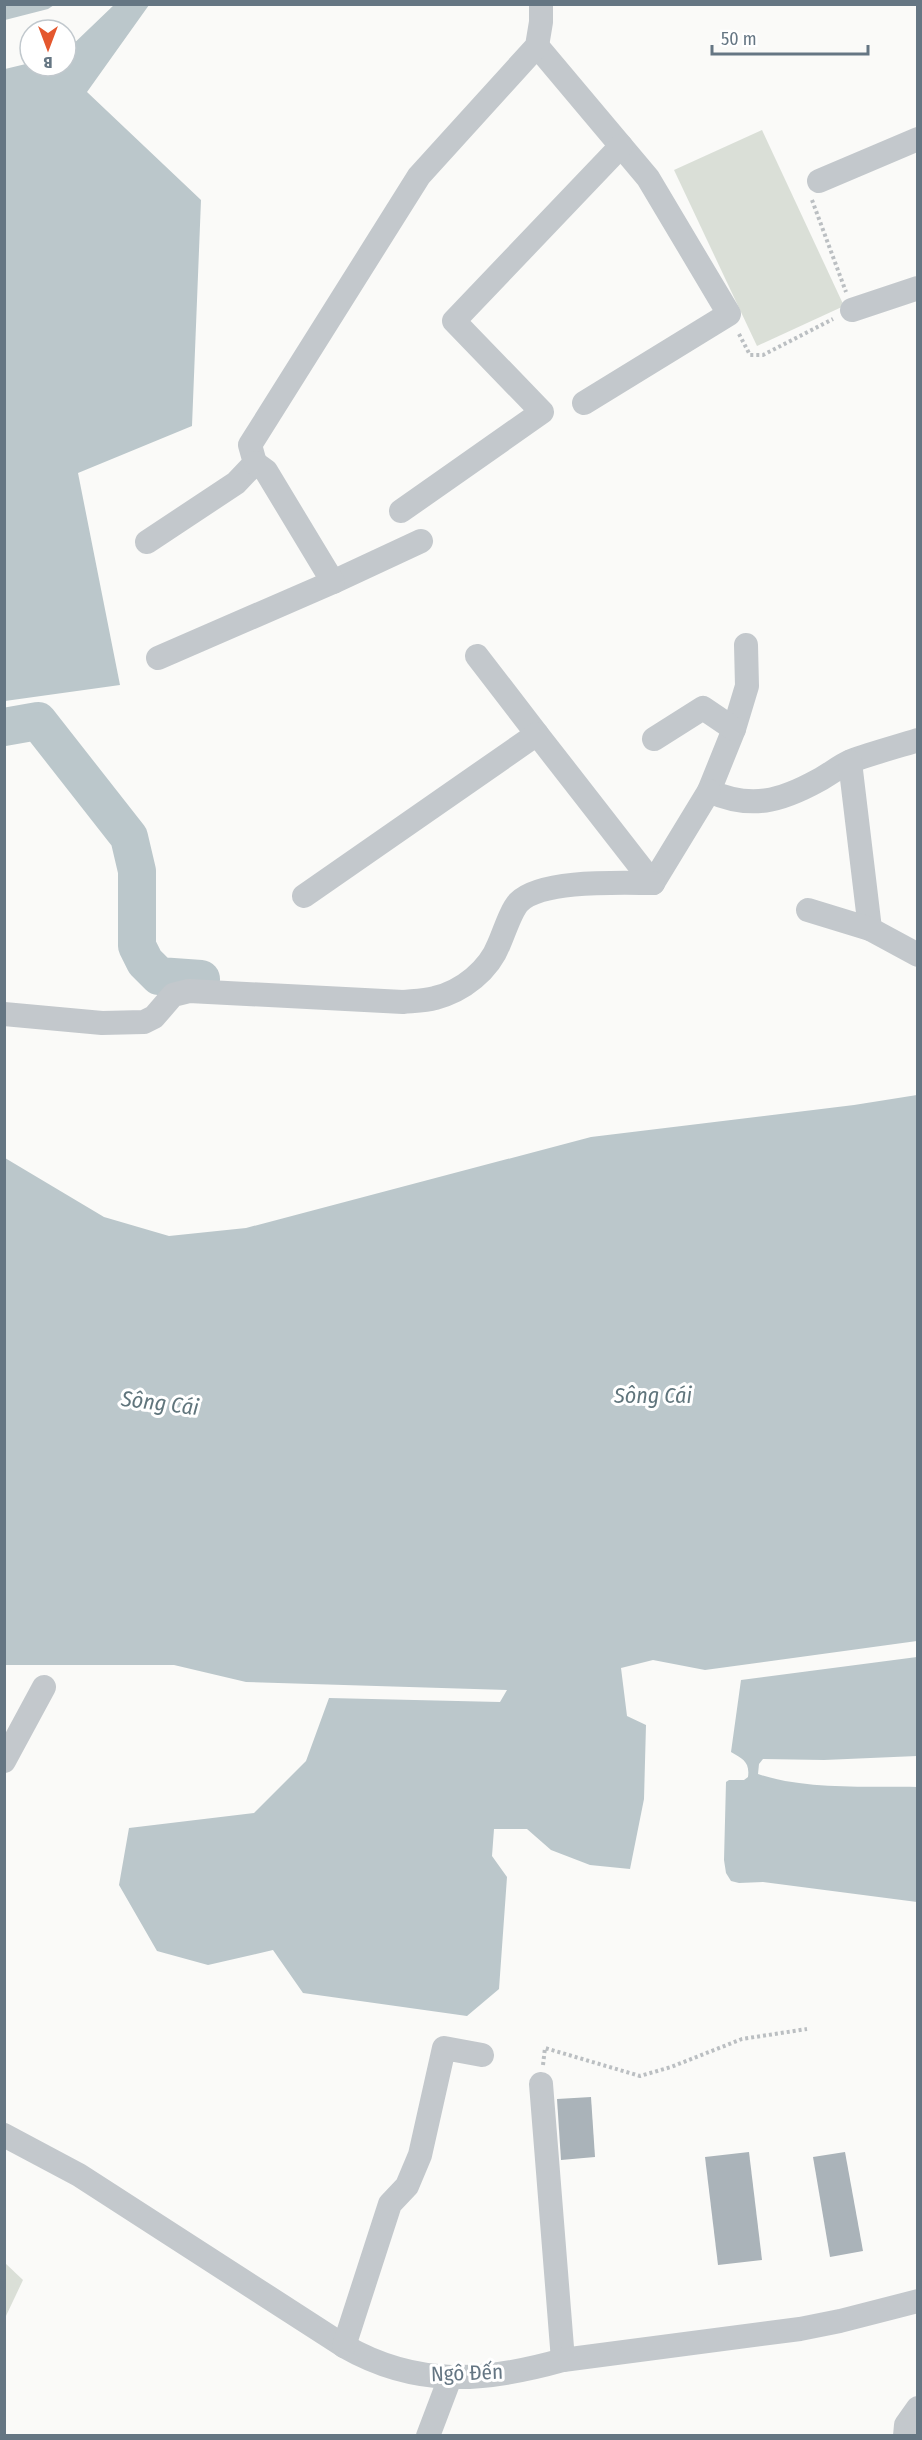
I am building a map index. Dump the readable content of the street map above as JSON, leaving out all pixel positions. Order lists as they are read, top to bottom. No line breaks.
{"streets":{"street":["Ngô Đến"]},"water":["Sông Cái"],"scale_bar":"50 m","north":"bottom"}
